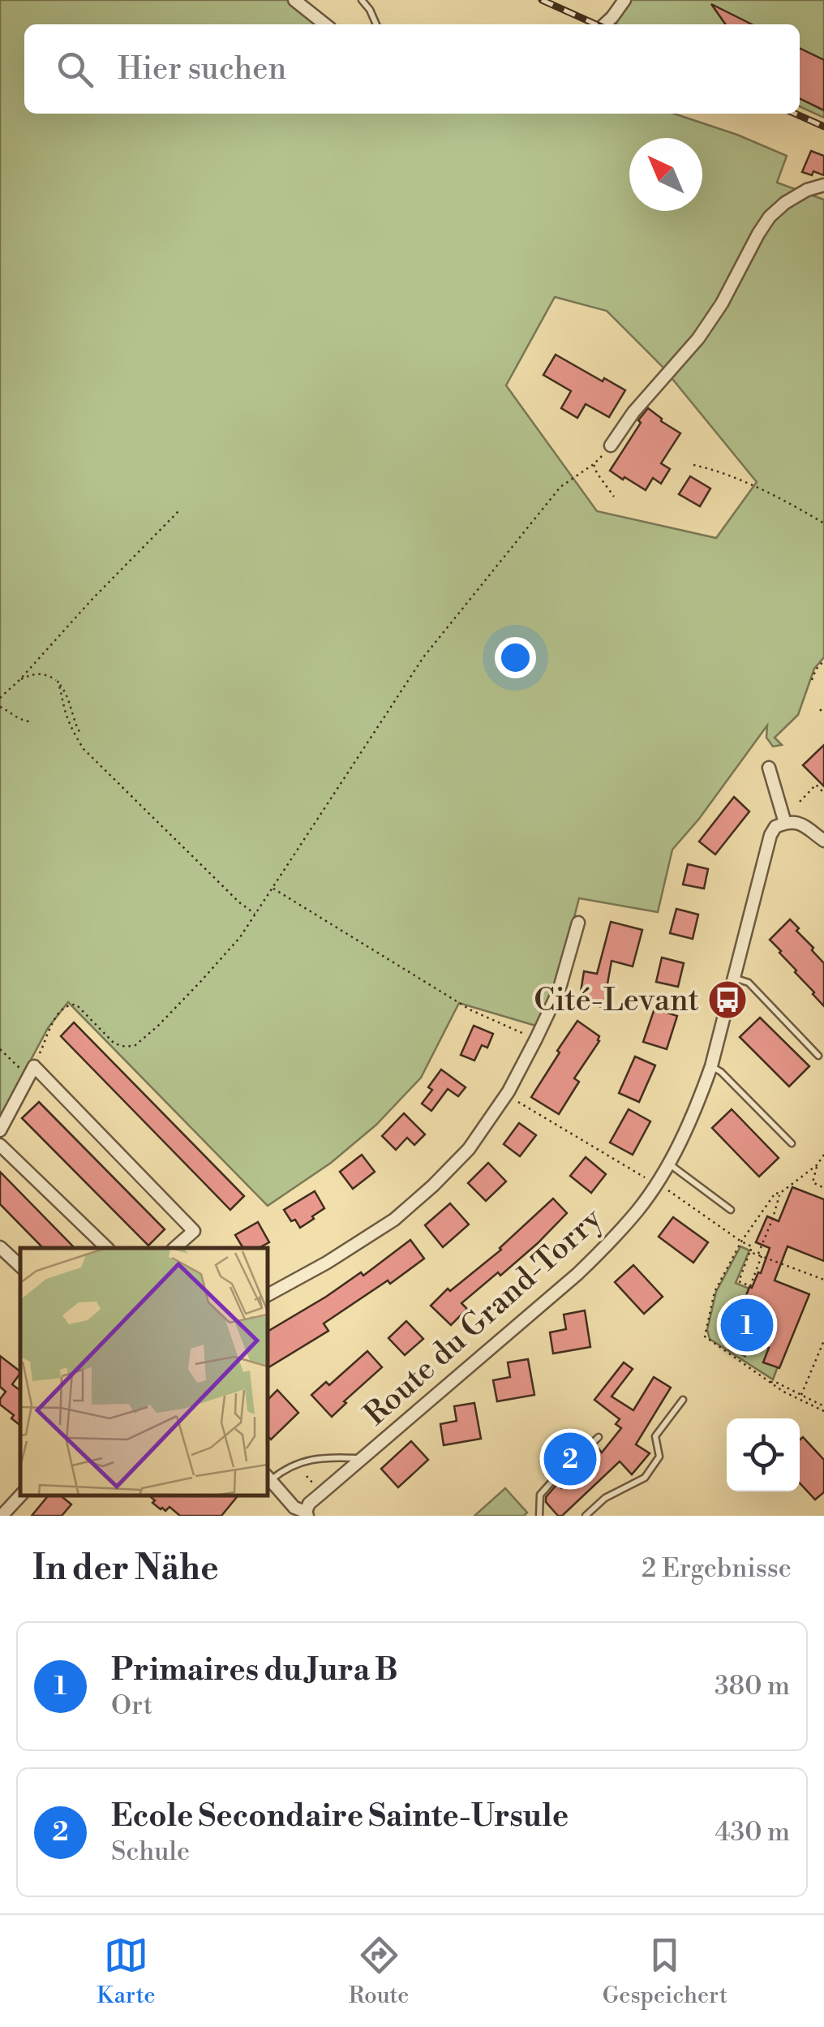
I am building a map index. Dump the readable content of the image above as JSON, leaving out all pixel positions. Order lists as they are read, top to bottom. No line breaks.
{"streets":{"street":["Route du Grand-Torry"]},"places":{"bus stop":["Cité-Levant"]},"north":"top left","page":{"search":"Hier suchen","pins":["1","2"],"heading":["In der Nähe","2 Ergebnisse"],"list":[{"mark":"1","name":"Primaires du Jura B","note":"Ort","value":"380 m"},{"mark":"2","name":"Ecole Secondaire Sainte-Ursule","note":"Schule","value":"430 m"}],"nav":["Karte","Route","Gespeichert"]}}
